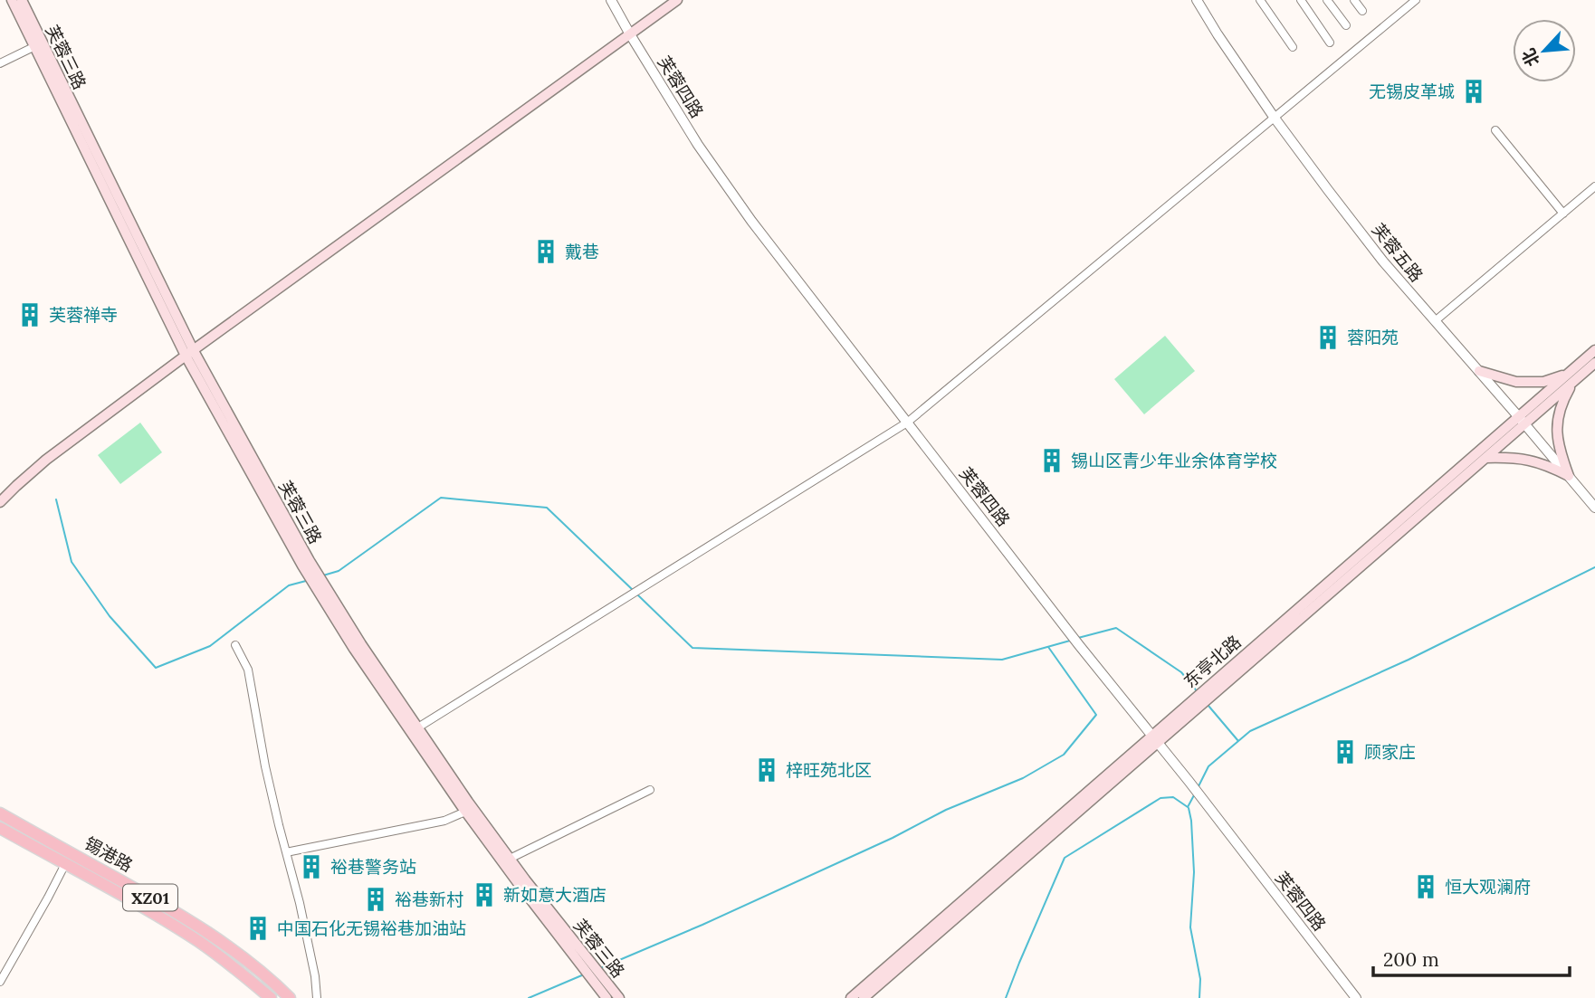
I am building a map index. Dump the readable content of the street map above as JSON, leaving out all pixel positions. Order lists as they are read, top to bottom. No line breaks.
{"streets":{"main road":["芙蓉三路","东亭北路","锡港路","XZ01"],"street":["芙蓉四路","芙蓉五路"]},"crossings":[["芙蓉四路","东亭北路"],["芙蓉五路","东亭北路"]],"places":{"building":["无锡皮革城","戴巷","芙蓉禅寺","蓉阳苑","锡山区青少年业余体育学校","顾家庄","梓旺苑北区","裕巷警务站","恒大观澜府","新如意大酒店","裕巷新村","中国石化无锡裕巷加油站"]},"scale_bar":"200 m","north":"bottom left"}
